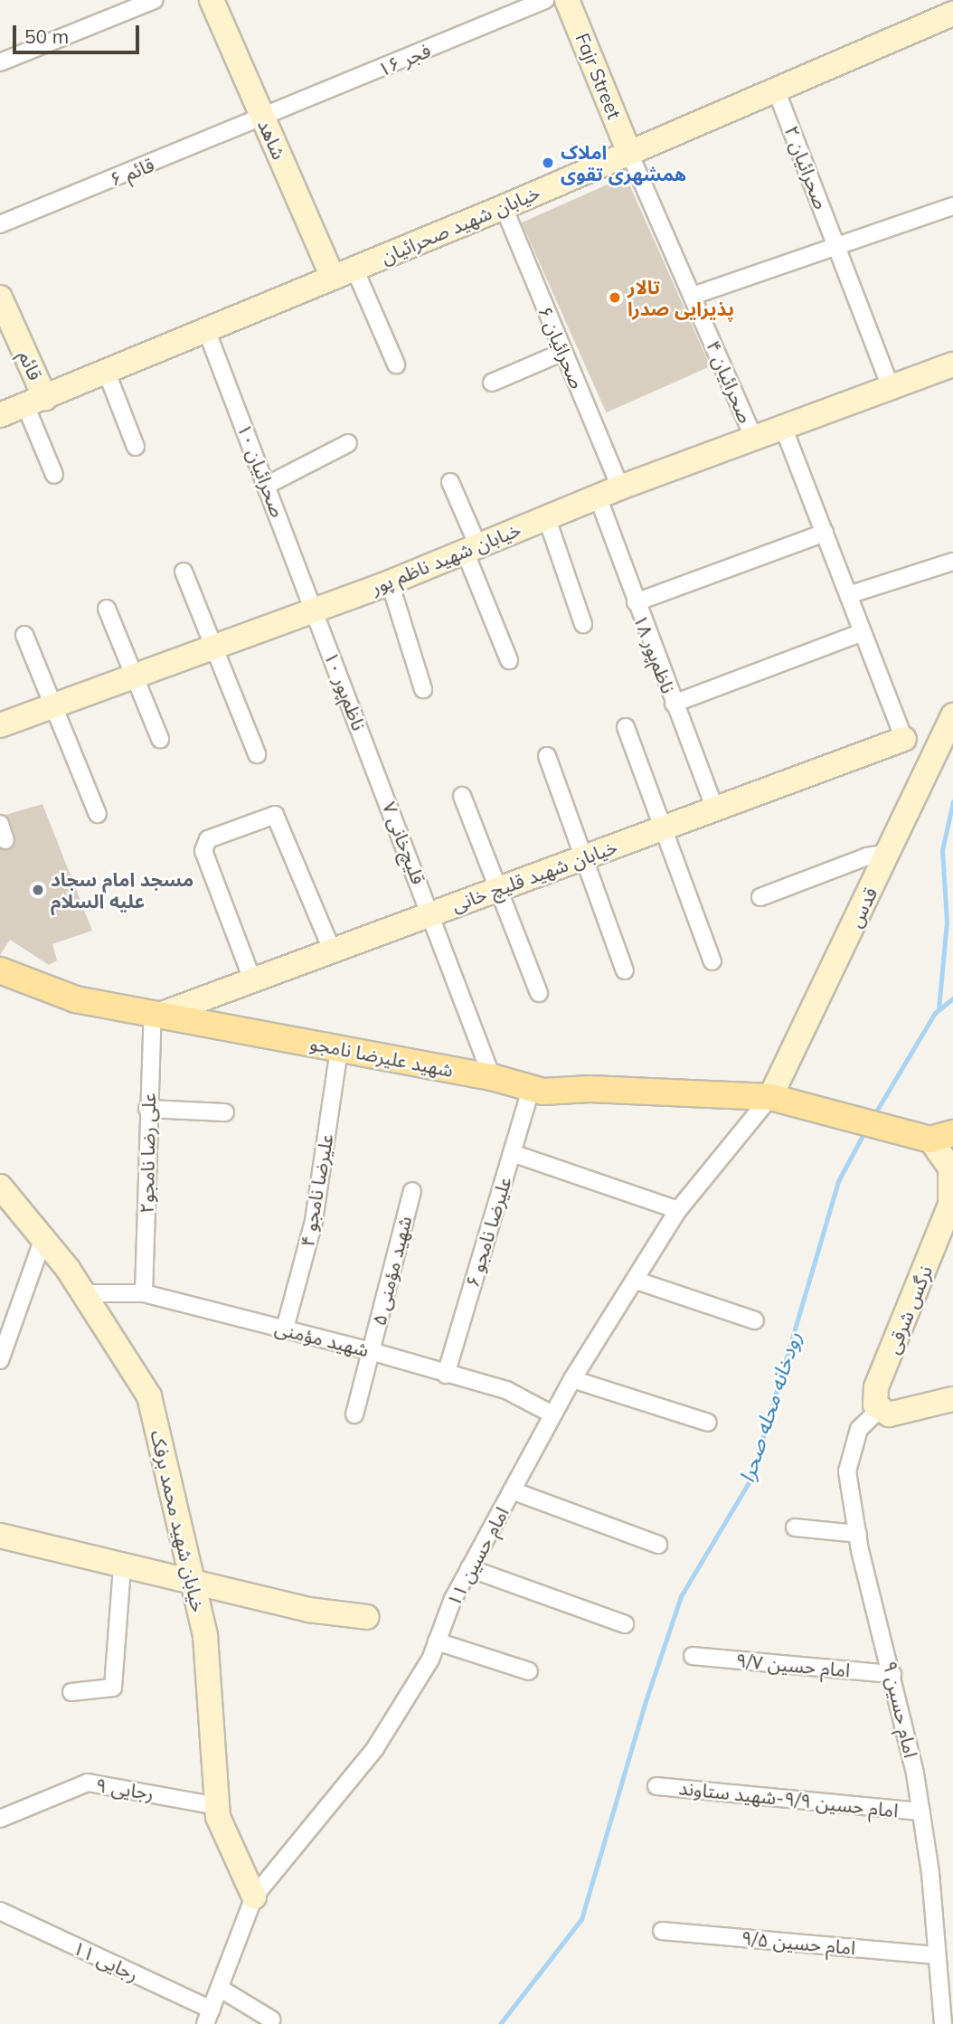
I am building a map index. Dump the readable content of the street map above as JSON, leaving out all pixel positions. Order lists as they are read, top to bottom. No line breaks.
{"streets":{"main road":["شهید علیرضا نامجو"],"street":["فجر ۱۶","Fajr Street","شاهد","صحرائیان ۲","قائم ۶","خیابان شهید صحرائیان","صحرائیان ۶","قائم","صحرائیان ۴","صحرائیان ۱۰","خیابان شهید ناظم پور","ناظم‌پور ۱۸","ناظم‌پور ۱۰","قلیچ‌خانی ۷","خیابان شهید قلیچ خانی","قدس","علی رضا نامجو۲","علیرضا نامجو ۴","علیرضا نامجو ۶","شهید مؤمنی ۵","نرگس شرقی","شهید مؤمنی","خیابان شهید محمد برفک","امام حسین ۱۱","امام حسین ۹/۷","امام حسین ۹","رجایی ۹","امام حسین ۹/۹-شهید ستاوند","امام حسین ۹/۵","رجایی ۱۱"]},"crossings":[["فجر ۱۶","شاهد"],["فجر ۱۶","قائم ۶"],["Fajr Street","خیابان شهید صحرائیان"],["Fajr Street","صحرائیان ۴"],["شاهد","قائم ۶"],["شاهد","خیابان شهید صحرائیان"],["صحرائیان ۲","خیابان شهید صحرائیان"],["صحرائیان ۲","خیابان شهید ناظم پور"],["خیابان شهید صحرائیان","صحرائیان ۶"],["خیابان شهید صحرائیان","قائم"],["خیابان شهید صحرائیان","صحرائیان ۴"],["خیابان شهید صحرائیان","صحرائیان ۱۰"],["صحرائیان ۶","خیابان شهید ناظم پور"],["صحرائیان ۴","خیابان شهید ناظم پور"],["صحرائیان ۱۰","خیابان شهید ناظم پور"],["صحرائیان ۱۰","ناظم‌پور ۱۰"],["خیابان شهید ناظم پور","ناظم‌پور ۱۸"],["خیابان شهید ناظم پور","ناظم‌پور ۱۰"],["ناظم‌پور ۱۸","خیابان شهید قلیچ خانی"],["ناظم‌پور ۱۰","قلیچ‌خانی ۷"],["قلیچ‌خانی ۷","خیابان شهید قلیچ خانی"],["قلیچ‌خانی ۷","شهید علیرضا نامجو"],["خیابان شهید قلیچ خانی","شهید علیرضا نامجو"],["خیابان شهید قلیچ خانی","علی رضا نامجو۲"],["قدس","شهید علیرضا نامجو"],["قدس","امام حسین ۱۱"],["شهید علیرضا نامجو","علی رضا نامجو۲"],["شهید علیرضا نامجو","علیرضا نامجو ۴"],["شهید علیرضا نامجو","علیرضا نامجو ۶"],["شهید علیرضا نامجو","نرگس شرقی"],["شهید علیرضا نامجو","امام حسین ۱۱"],["علی رضا نامجو۲","شهید مؤمنی"],["علیرضا نامجو ۴","شهید مؤمنی"],["علیرضا نامجو ۶","شهید مؤمنی"],["شهید مؤمنی ۵","شهید مؤمنی"],["نرگس شرقی","امام حسین ۹"],["شهید مؤمنی","خیابان شهید محمد برفک"],["شهید مؤمنی","امام حسین ۱۱"],["خیابان شهید محمد برفک","امام حسین ۱۱"],["خیابان شهید محمد برفک","رجایی ۹"],["امام حسین ۱۱","رجایی ۱۱"],["امام حسین ۹/۷","امام حسین ۹"],["امام حسین ۹","امام حسین ۹/۹-شهید ستاوند"],["امام حسین ۹","امام حسین ۹/۵"]],"water":["رودخانه محله صحرا"],"places":["املاک همشهری تقوی","تالار پذیرایی صدرا","مسجد امام سجاد علیه السلام"],"scale_bar":"50 m"}
